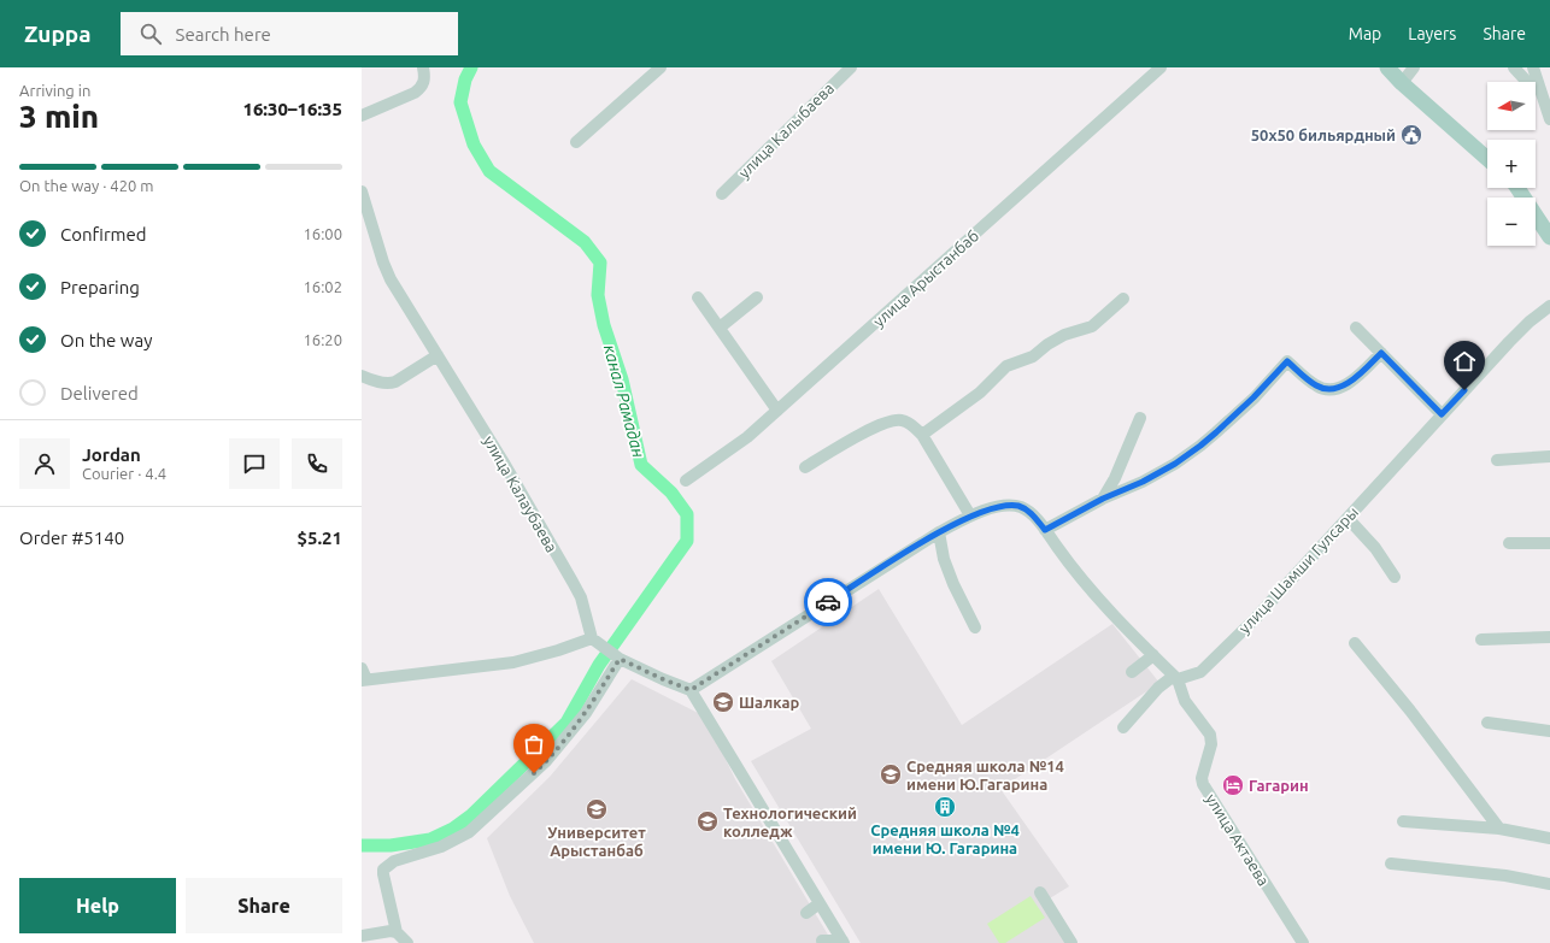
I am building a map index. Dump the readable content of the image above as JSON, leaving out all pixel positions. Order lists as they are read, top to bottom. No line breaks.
{"streets":{"street":["улица Калыбаева","улица Арыстанбаб","улица Калаубаева","улица Шамши Гулсары","улица Актаева"]},"crossings":[["улица Шамши Гулсары","улица Актаева"]],"water":["канал Рамадан"],"places":{"public building":["50х50 бильярдный"],"school or university":["Шалкар","Средняя школа №14 имени Ю.Гагарина","Университет Арыстанбаб","Технологический колледж"],"hotel":["Гагарин"],"building":["Средняя школа №4 имени Ю. Гагарина"]},"north":"left","page":{"header":"Zuppa","search":"Search here","nav":["Map","Layers","Share"],"heading":["3 min","Arriving in","16:30–16:35"],"panel":["Jordan","Courier · 4.4","Order #5140","$5.21"],"map_buttons":["+","−"],"bar":"On the way · 420 m","list":[["Confirmed","16:00"],["Preparing","16:02"],["On the way","16:20"],"Delivered"],"buttons":["Help","Share"]}}
